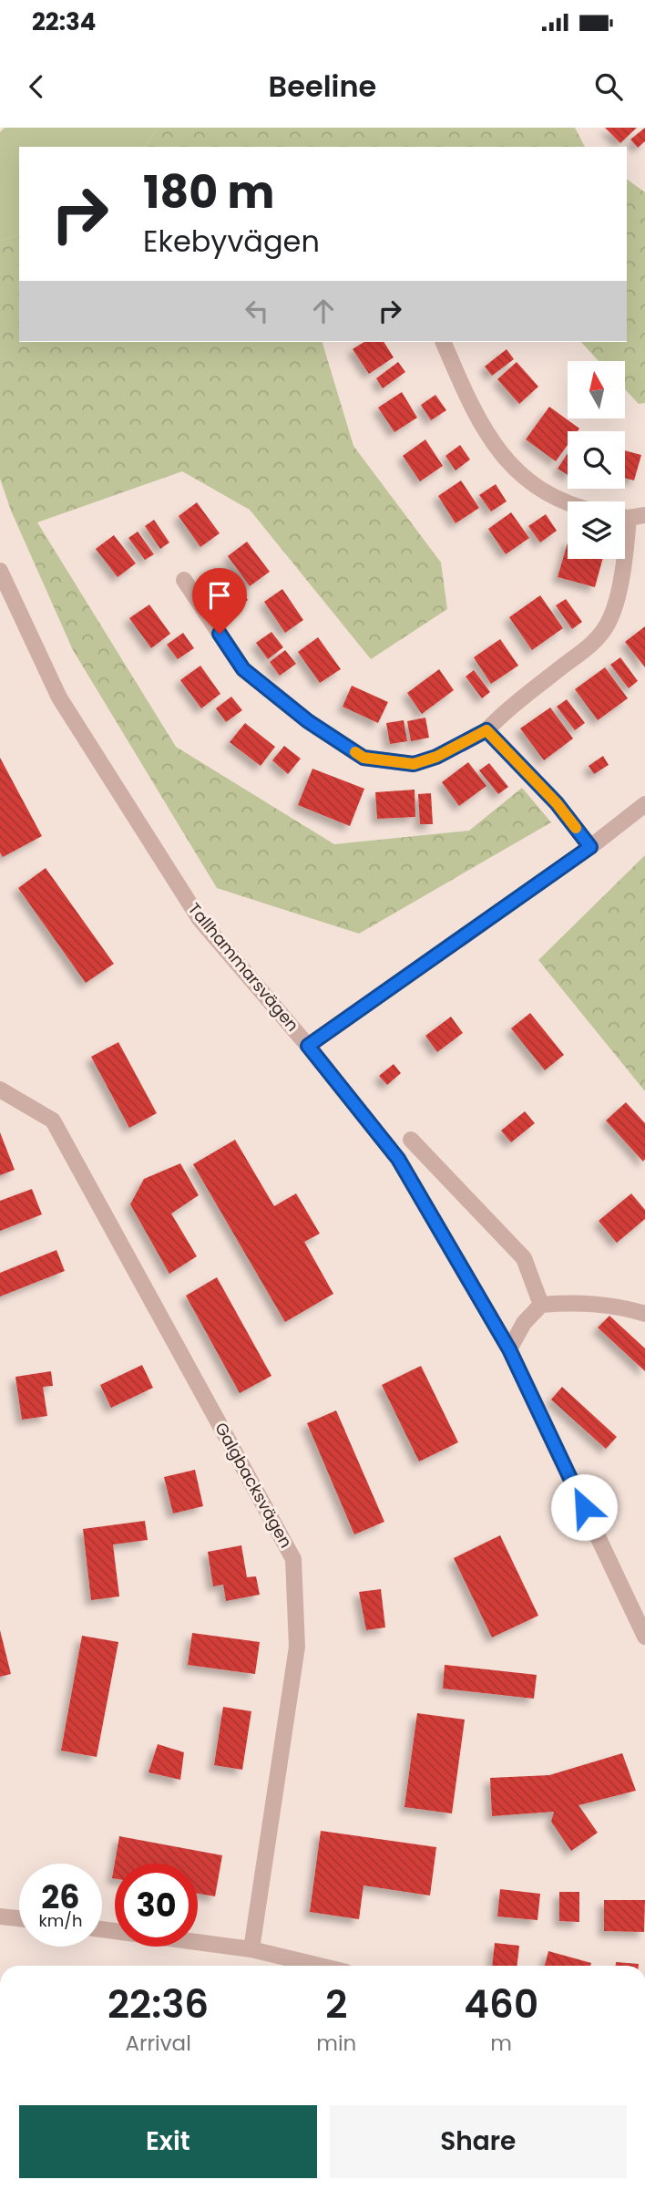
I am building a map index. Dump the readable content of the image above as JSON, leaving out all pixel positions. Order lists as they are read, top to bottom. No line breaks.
{"streets":{"street":["Tallhammarsvägen","Galgbacksvägen"]},"north":"top","page":{"status":"22:34","header":"Beeline","turn":["180 m","Ekebyvägen"],"speed":"26 km/h","limit":"30","eta":["22:36","Arrival","2","min","460","m"],"buttons":["Exit","Share"]}}
